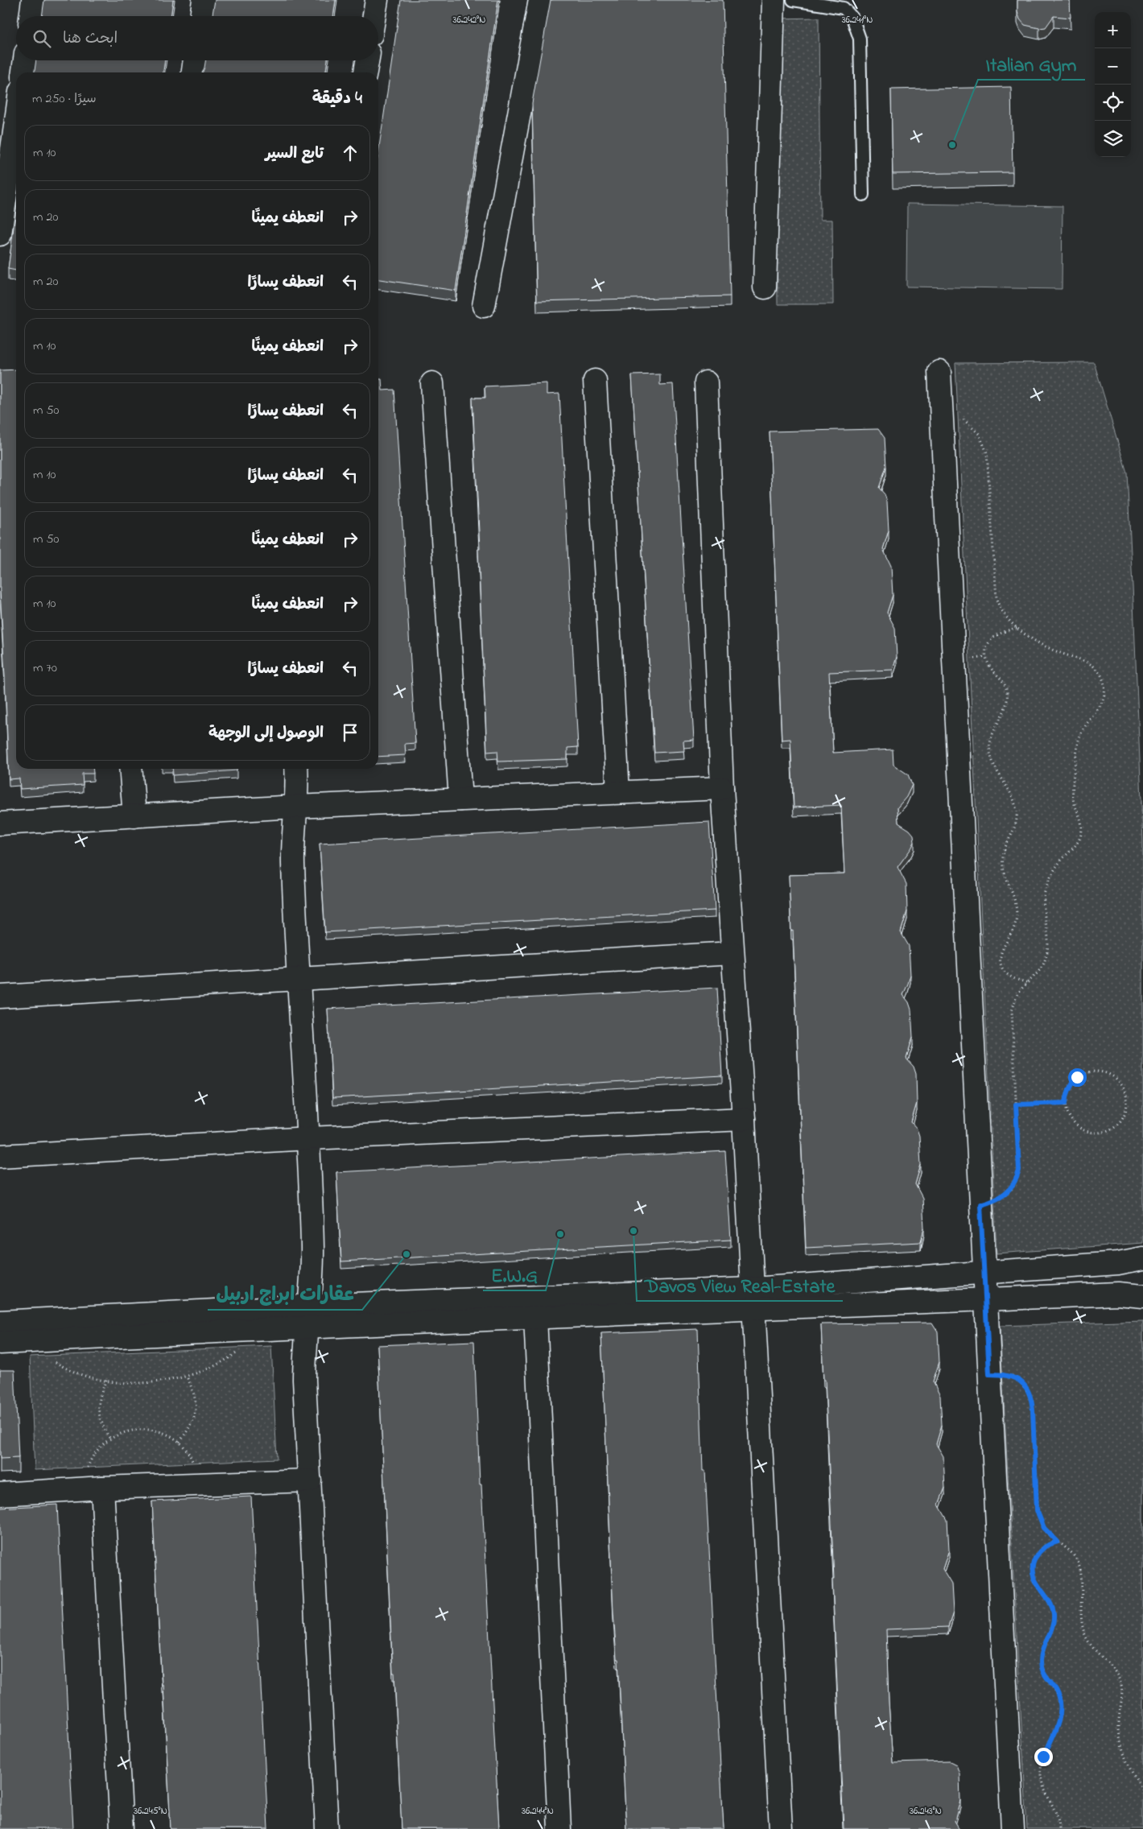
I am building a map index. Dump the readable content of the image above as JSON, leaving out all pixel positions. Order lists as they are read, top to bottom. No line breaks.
{"places":["Italian Gym","Davos View Real-Estate","E.W.G","عقارات ابراج اربیل"],"page":{"map_buttons":["+","−"],"search":"ابحث هنا","heading":["4 دقيقة","سيرًا · 250 m"],"list":[["تابع السير","10 m"],["انعطف يمينًا","20 m"],["انعطف يسارًا","20 m"],["انعطف يمينًا","10 m"],["انعطف يسارًا","50 m"],["انعطف يسارًا","10 m"],["انعطف يمينًا","50 m"],["انعطف يمينًا","10 m"],["انعطف يسارًا","70 m"],"الوصول إلى الوجهة"]},"coordinates":["36.242°N","36.241°N","36.245°N","36.244°N","36.243°N"]}
